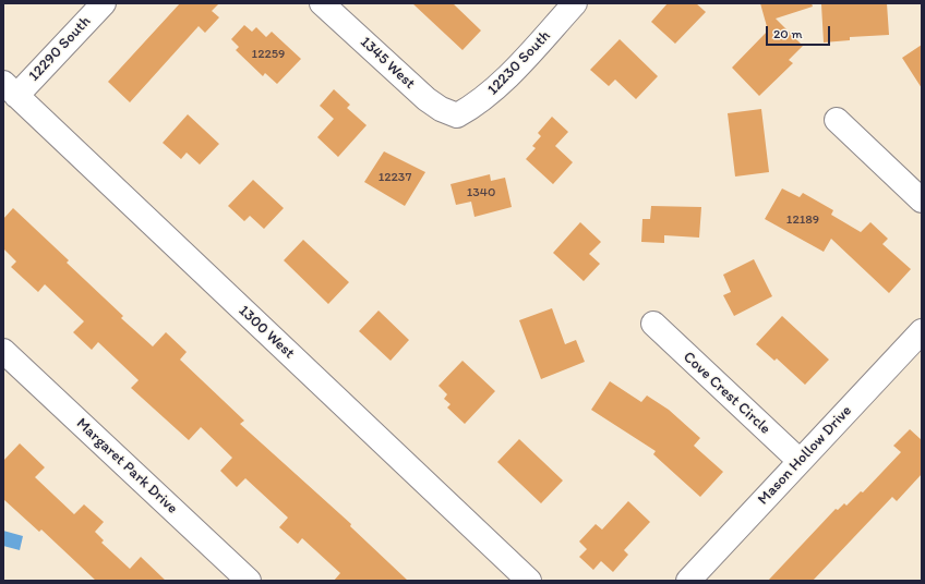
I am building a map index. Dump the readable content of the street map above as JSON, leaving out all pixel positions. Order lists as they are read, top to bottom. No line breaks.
{"streets":{"street":["12290 South","1345 West","12230 South","1300 West","Cove Crest Circle","Mason Hollow Drive","Margaret Park Drive"]},"crossings":[["12290 South","1300 West"],["1345 West","12230 South"],["Cove Crest Circle","Mason Hollow Drive"]],"house_numbers":["12259","12237","1340","12189"],"scale_bar":"20 m"}
